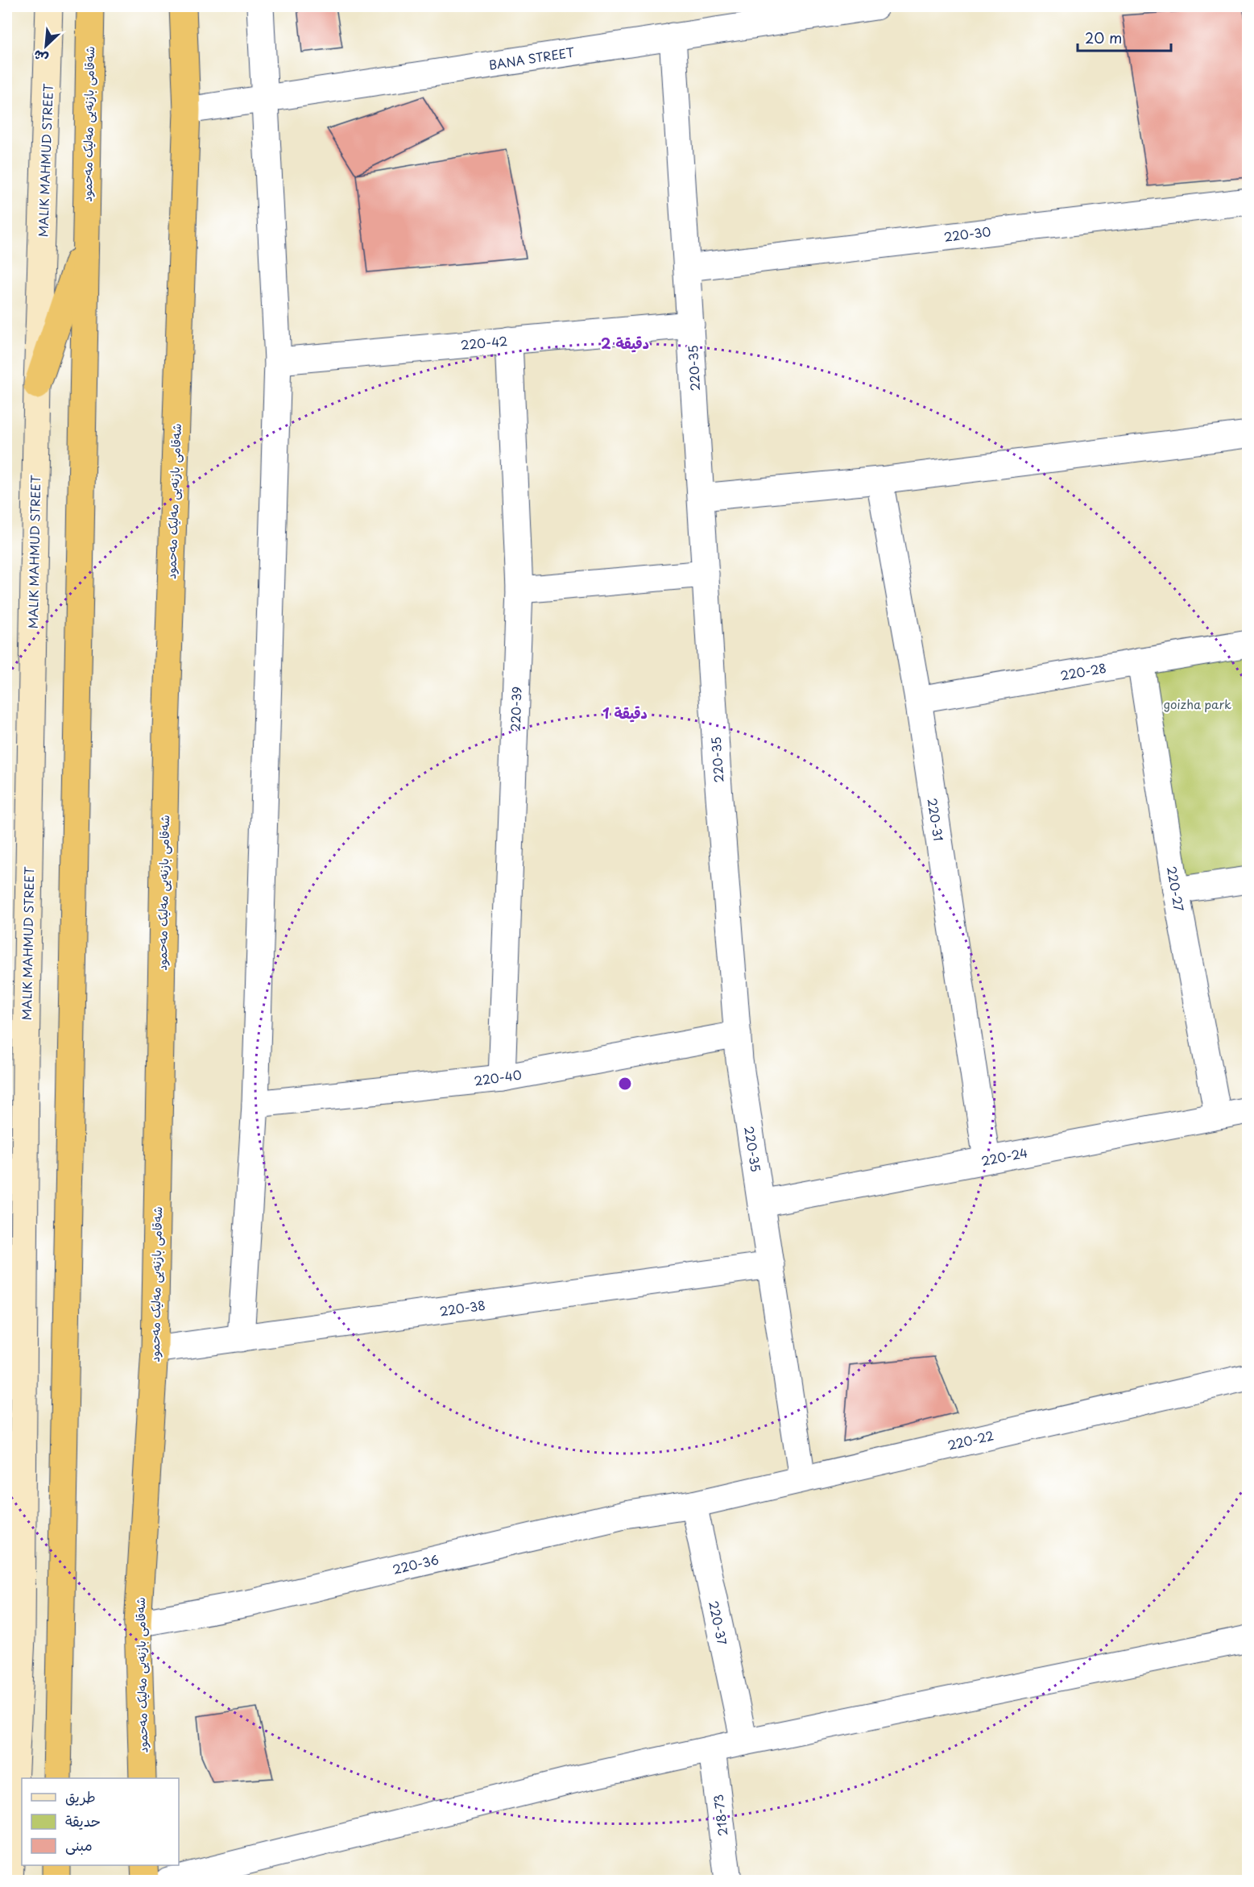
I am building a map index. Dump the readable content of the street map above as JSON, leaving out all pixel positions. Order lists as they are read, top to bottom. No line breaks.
{"streets":{"highway":["شەقامی بازنەیی مەلیک مەحمود"],"main road":["MALIK MAHMUD STREET"],"street":["BANA STREET","220-30","220-42","220-35","220-28","220-39","220-31","220-27","220-40","220-24","220-38","220-22","220-36","220-37","218-73"]},"crossings":[["BANA STREET","شەقامی بازنەیی مەلیک مەحمود"],["BANA STREET","220-35"],["شەقامی بازنەیی مەلیک مەحمود","220-38"],["شەقامی بازنەیی مەلیک مەحمود","220-36"],["220-30","220-35"],["220-42","220-35"],["220-42","220-39"],["220-35","220-40"],["220-35","220-24"],["220-35","220-38"],["220-35","220-22"],["220-28","220-31"],["220-28","220-27"],["220-39","220-40"],["220-31","220-24"],["220-27","220-24"],["220-22","220-36"],["220-22","220-37"],["220-36","220-37"]],"parks":["goizha park"],"legend":["طريق","حديقة","مبنى"],"scale_bar":"20 m","north":"bottom left","rings":["2 دقيقة","1 دقيقة"]}
